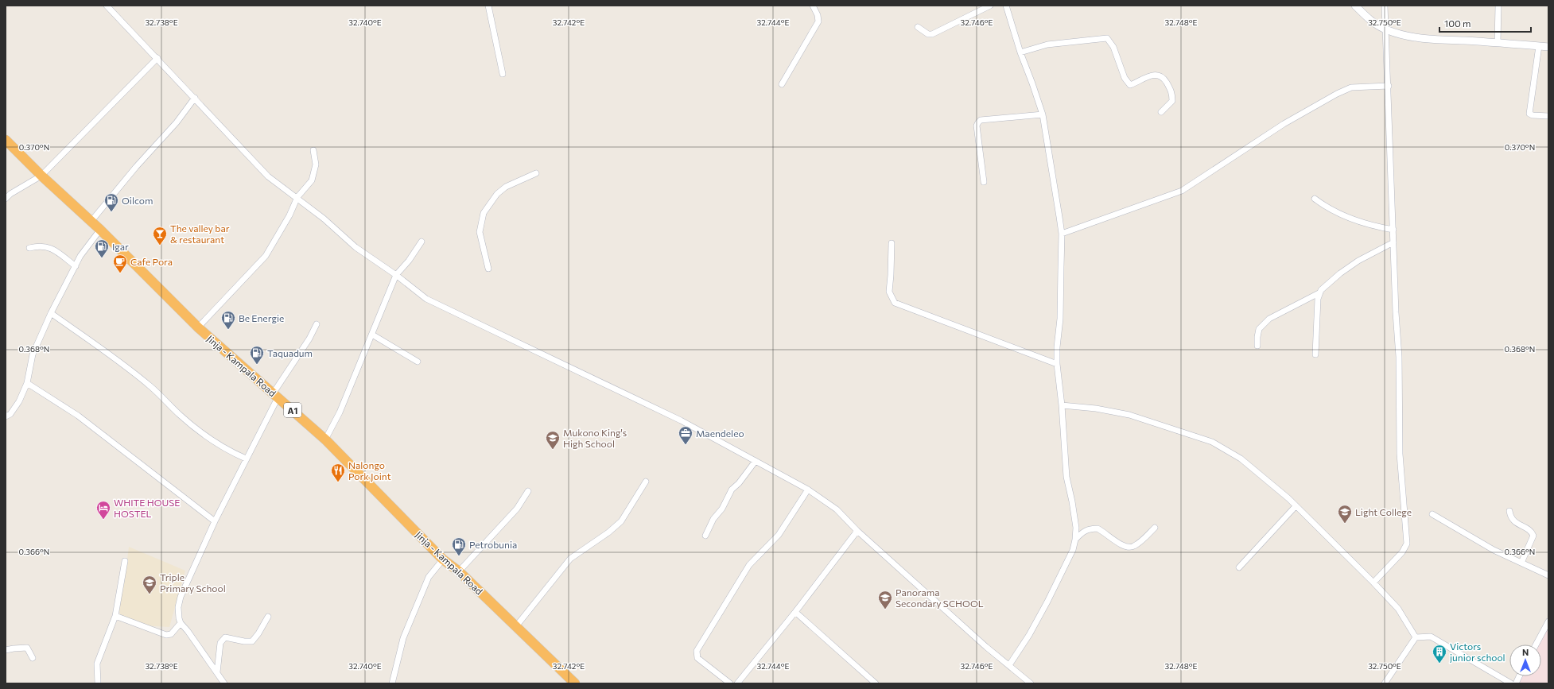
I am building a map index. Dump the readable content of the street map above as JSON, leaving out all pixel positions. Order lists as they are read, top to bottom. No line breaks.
{"streets":{"highway":["Jinja - Kampala Road","A1"]},"places":{"fuel station":["Oilcom","Igar","Be Energie","Taquadum","Petrobunia"],"bar":["The valley bar & restaurant"],"cafe":["Cafe Pora"],"office":["Maendeleo"],"school or university":["Mukono King's High School","Light College","Triple Primary School","Panorama Secondary SCHOOL"],"restaurant":["Nalongo Pork Joint"],"hotel":["WHITE HOUSE HOSTEL"],"building":["Victors junior school"]},"scale_bar":"100 m","north":"top","coordinates":["32.738°E","32.740°E","32.742°E","32.744°E","32.746°E","32.748°E","32.750°E","0.370°N","0.368°N","0.366°N"]}
